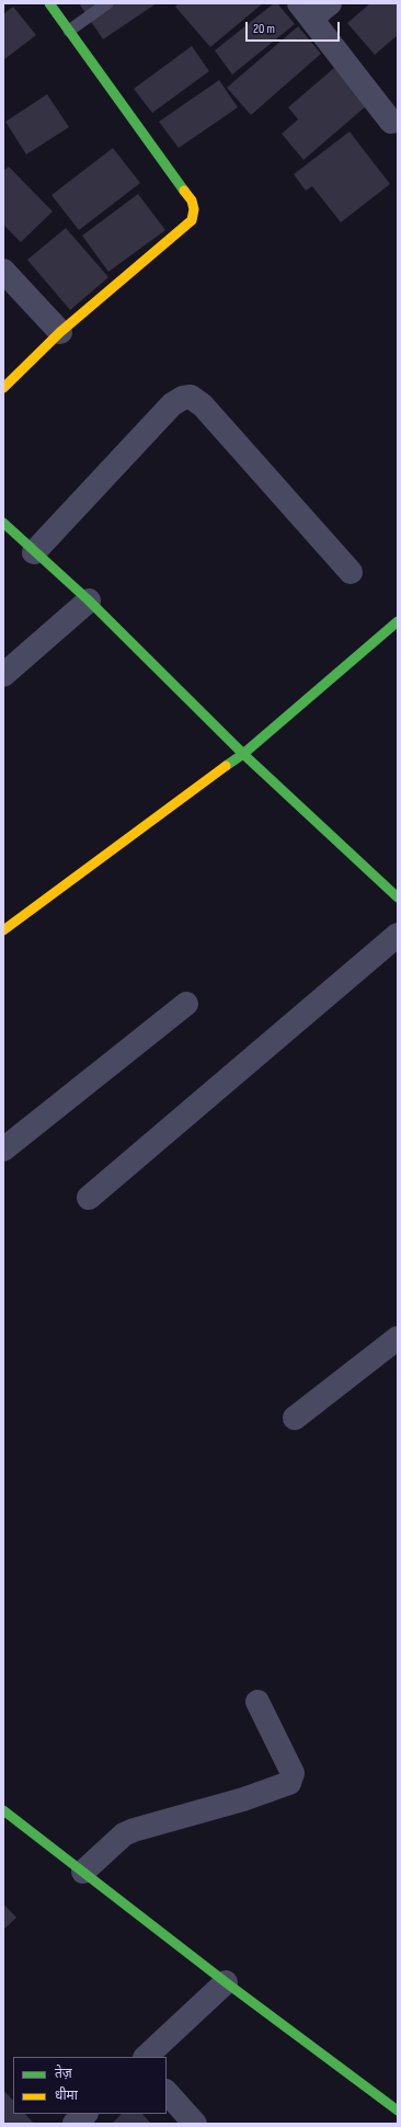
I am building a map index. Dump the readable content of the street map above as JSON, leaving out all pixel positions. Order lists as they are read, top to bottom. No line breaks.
{"legend":["तेज़","धीमा"],"scale_bar":"20 m"}
